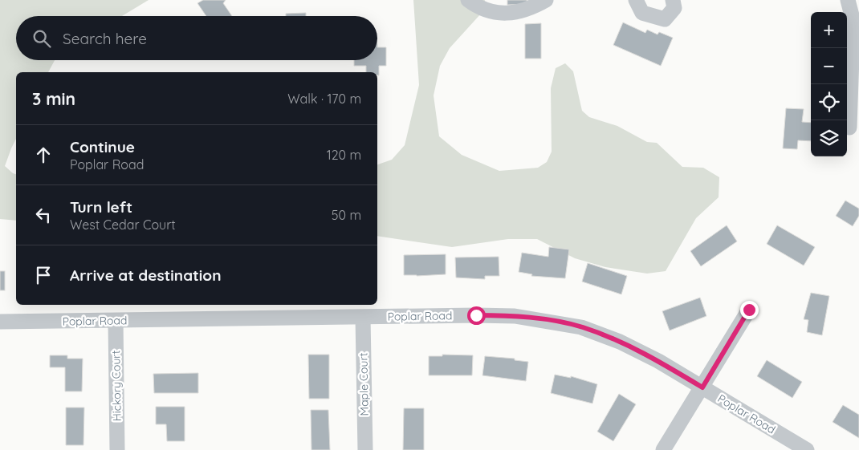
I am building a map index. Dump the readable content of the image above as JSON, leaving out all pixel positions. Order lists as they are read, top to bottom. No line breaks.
{"streets":{"street":["Poplar Road","Maple Court","Hickory Court"]},"crossings":[["Poplar Road","Maple Court"],["Poplar Road","Hickory Court"]],"page":{"map_buttons":["+","−"],"search":"Search here","heading":["3 min","Walk · 170 m"],"list":[["Continue","Poplar Road","120 m"],["Turn left","West Cedar Court","50 m"],"Arrive at destination"]}}
